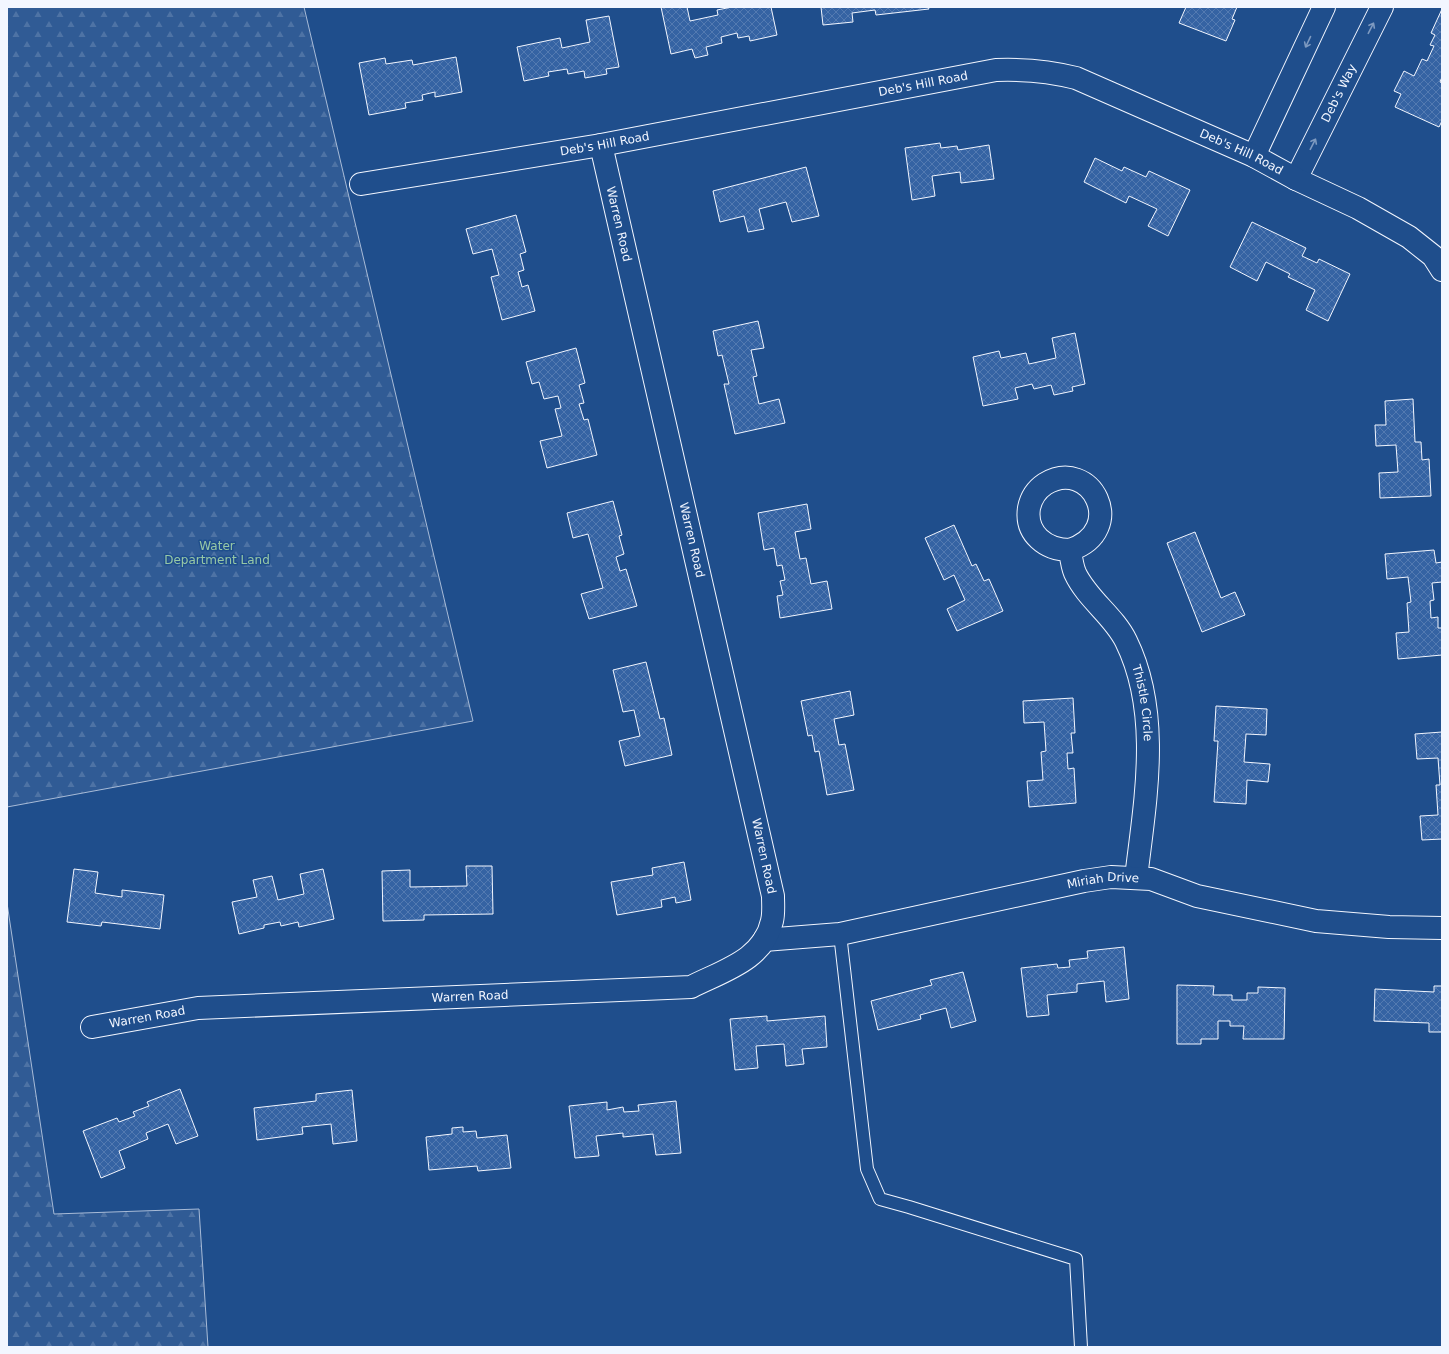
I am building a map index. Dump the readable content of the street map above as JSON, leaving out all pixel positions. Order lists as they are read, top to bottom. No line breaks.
{"streets":{"street":["Deb's Hill Road","Deb's Way","Warren Road","Thistle Circle","Miriah Drive"]},"crossings":[["Deb's Hill Road","Deb's Way"],["Deb's Hill Road","Warren Road"],["Warren Road","Miriah Drive"],["Thistle Circle","Miriah Drive"]],"parks":["Water Department Land"]}
